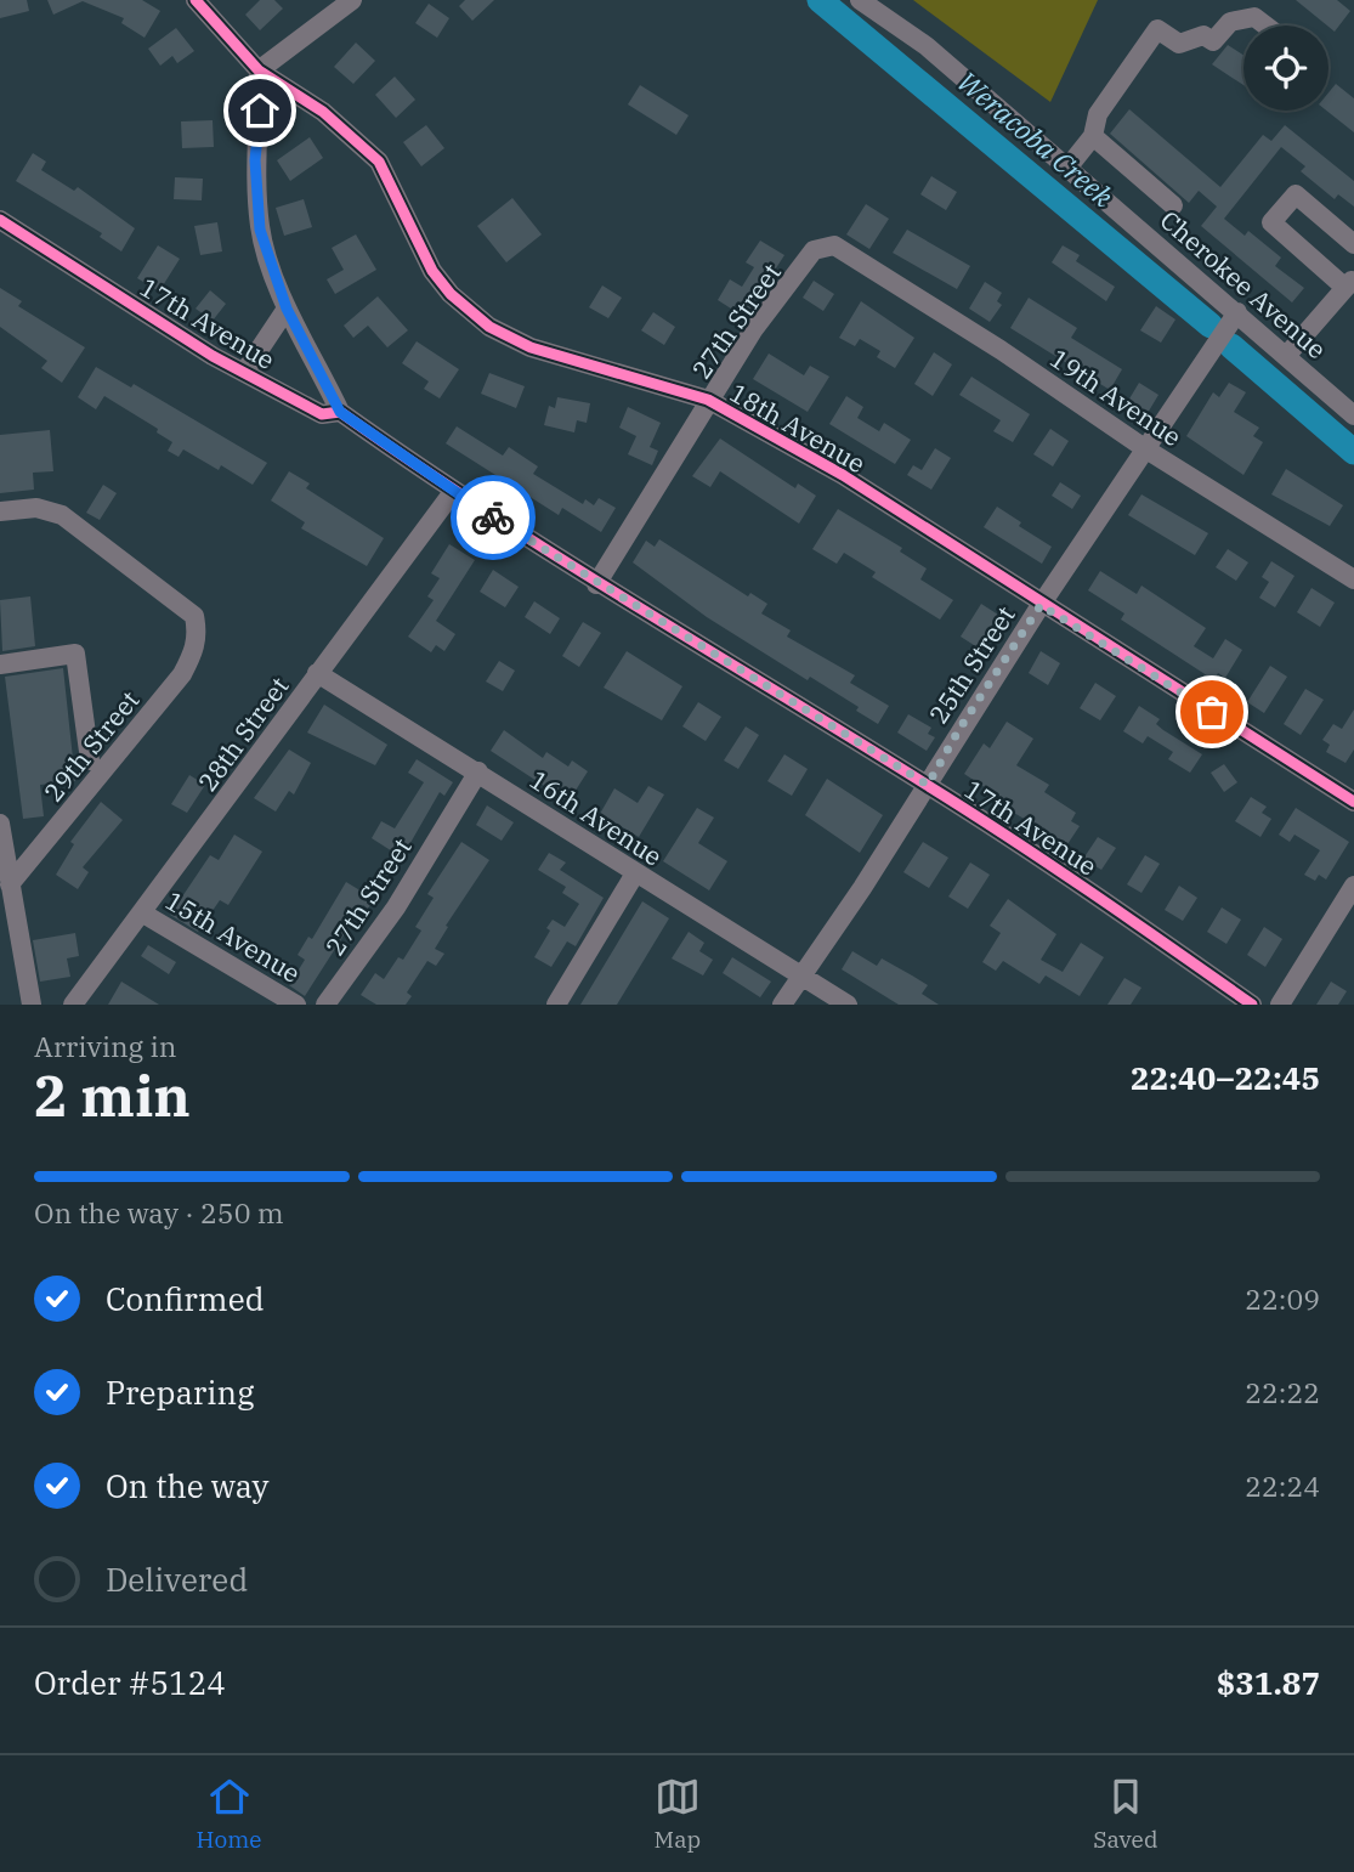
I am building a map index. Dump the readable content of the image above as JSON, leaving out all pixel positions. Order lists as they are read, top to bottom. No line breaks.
{"streets":{"street":["Cherokee Avenue","27th Street","17th Avenue","19th Avenue","18th Avenue","25th Street","28th Street","29th Street","16th Avenue","15th Avenue"]},"crossings":[["Cherokee Avenue","25th Street"],["27th Street","17th Avenue"],["27th Street","19th Avenue"],["27th Street","18th Avenue"],["27th Street","16th Avenue"],["17th Avenue","25th Street"],["17th Avenue","28th Street"],["19th Avenue","25th Street"],["18th Avenue","25th Street"],["25th Street","16th Avenue"],["28th Street","16th Avenue"],["28th Street","15th Avenue"]],"water":["Weracoba Creek"],"page":{"heading":["2 min","Arriving in","22:40–22:45"],"panel":["Order #5124","$31.87"],"bar":"On the way · 250 m","list":[["Confirmed","22:09"],["Preparing","22:22"],["On the way","22:24"],"Delivered"],"tabs":["Home","Map","Saved"]}}
